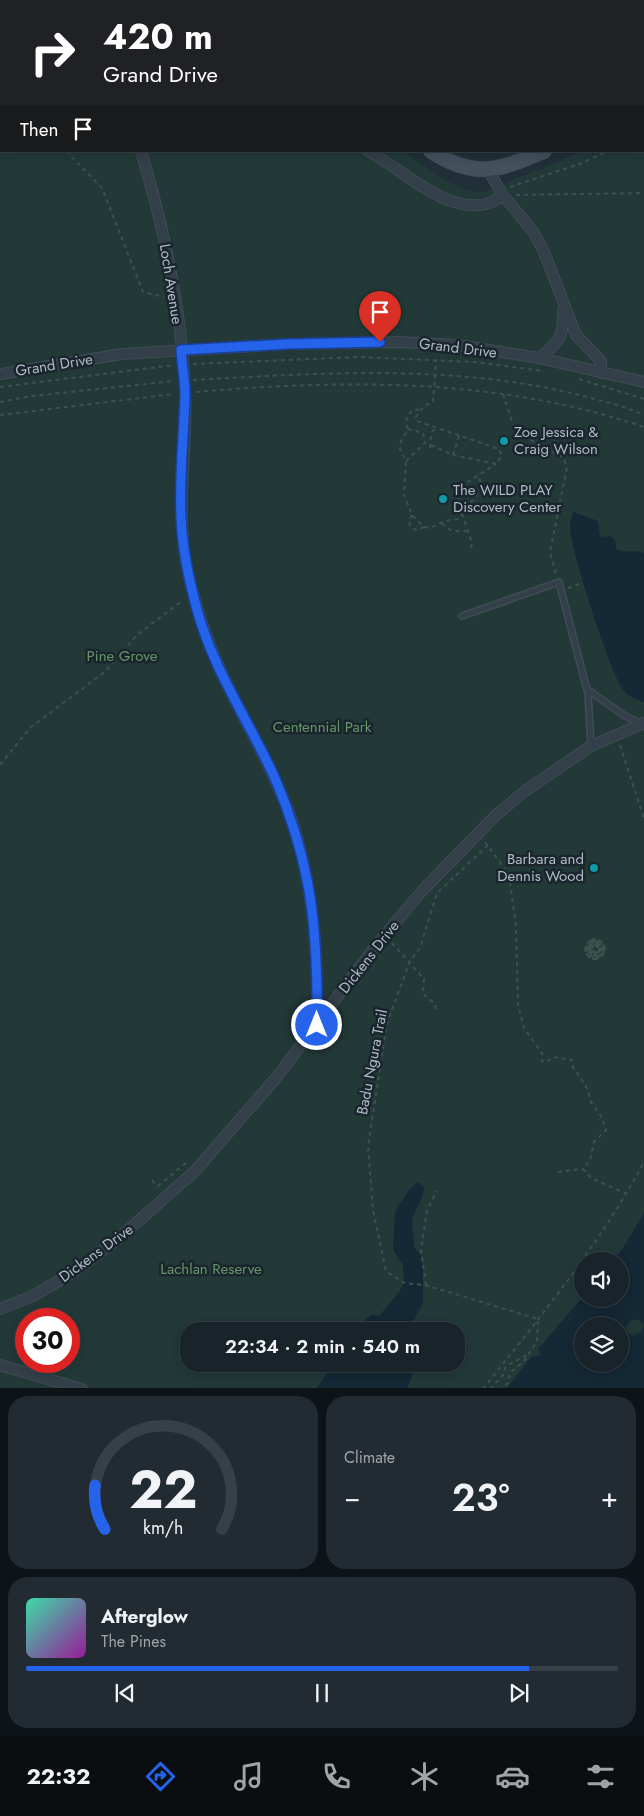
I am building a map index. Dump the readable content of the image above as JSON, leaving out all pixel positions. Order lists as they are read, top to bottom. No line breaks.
{"streets":{"street":["Loch Avenue","Grand Drive","Dickens Drive"],"path":["Badu Ngura Trail"]},"crossings":[["Loch Avenue","Grand Drive"],["Loch Avenue","Dickens Drive"]],"parks":["Pine Grove","Centennial Park","Lachlan Reserve"],"places":["Zoe Jessica & Craig Wilson","The WILD PLAY Discovery Center","Barbara and Dennis Wood"],"page":{"turn":["420 m","Grand Drive"],"then":"Then","limit":"30","trip":"22:34 · 2 min · 540 m","tile":"Climate","heat":["−","23°","+"],"song":["Afterglow","The Pines"],"tabs":"22:32","gauge":["22","km/h"]}}
